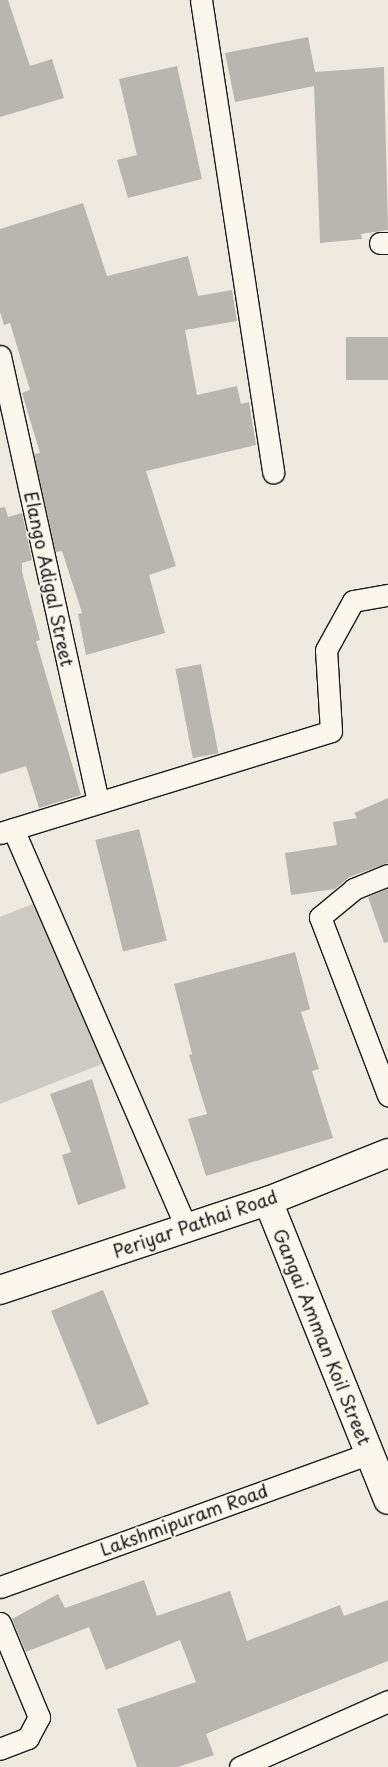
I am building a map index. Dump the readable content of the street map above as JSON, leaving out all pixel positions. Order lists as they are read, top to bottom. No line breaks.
{"streets":{"street":["Elango Adigal Street","Periyar Pathai Road","Gangai Amman Koil Street","Lakshmipuram Road"]},"crossings":[["Periyar Pathai Road","Gangai Amman Koil Street"],["Gangai Amman Koil Street","Lakshmipuram Road"]]}
